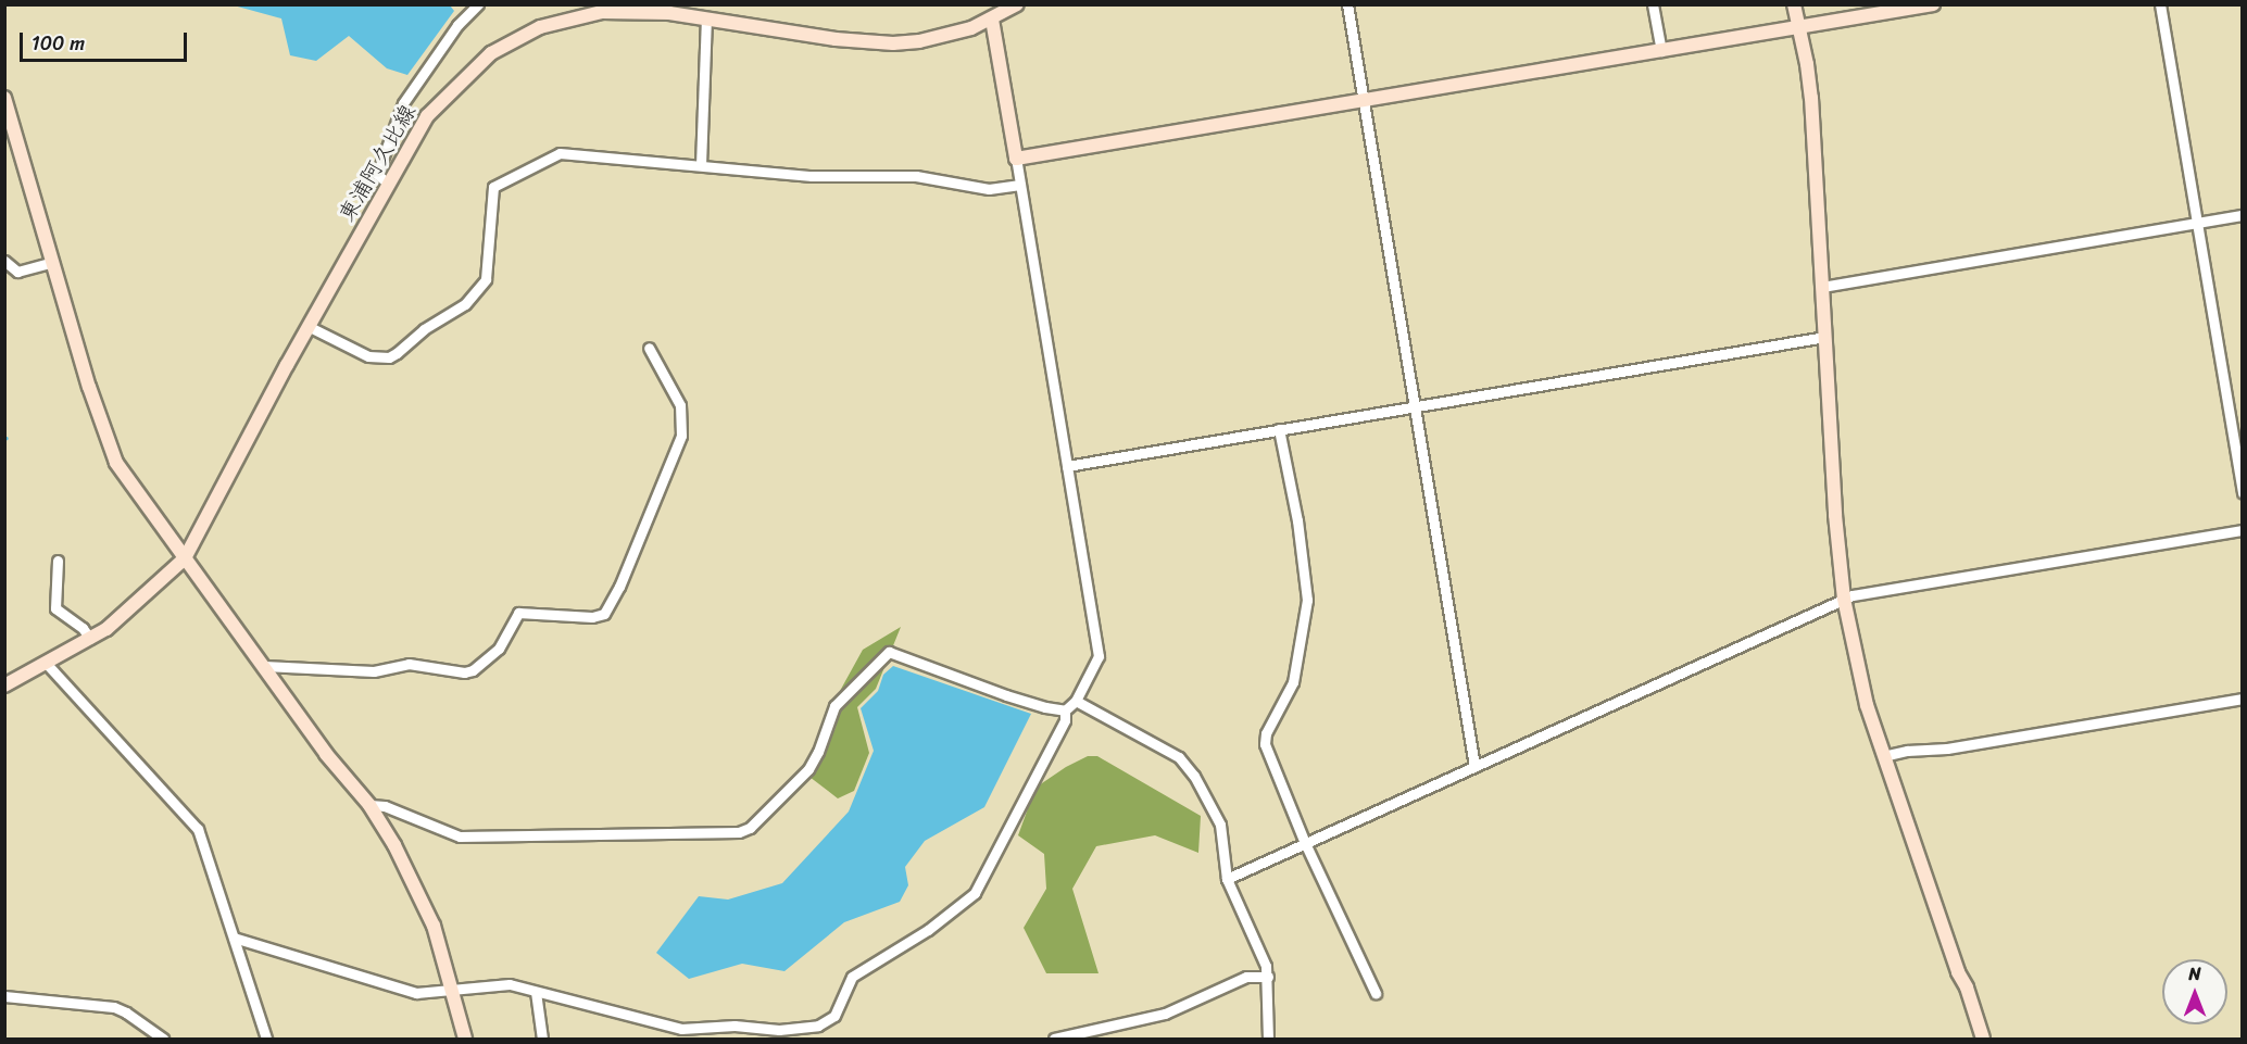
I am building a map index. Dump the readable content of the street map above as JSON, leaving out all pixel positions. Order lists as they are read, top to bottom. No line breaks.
{"streets":{"street":["東浦阿久比線"]},"scale_bar":"100 m","north":"top"}
